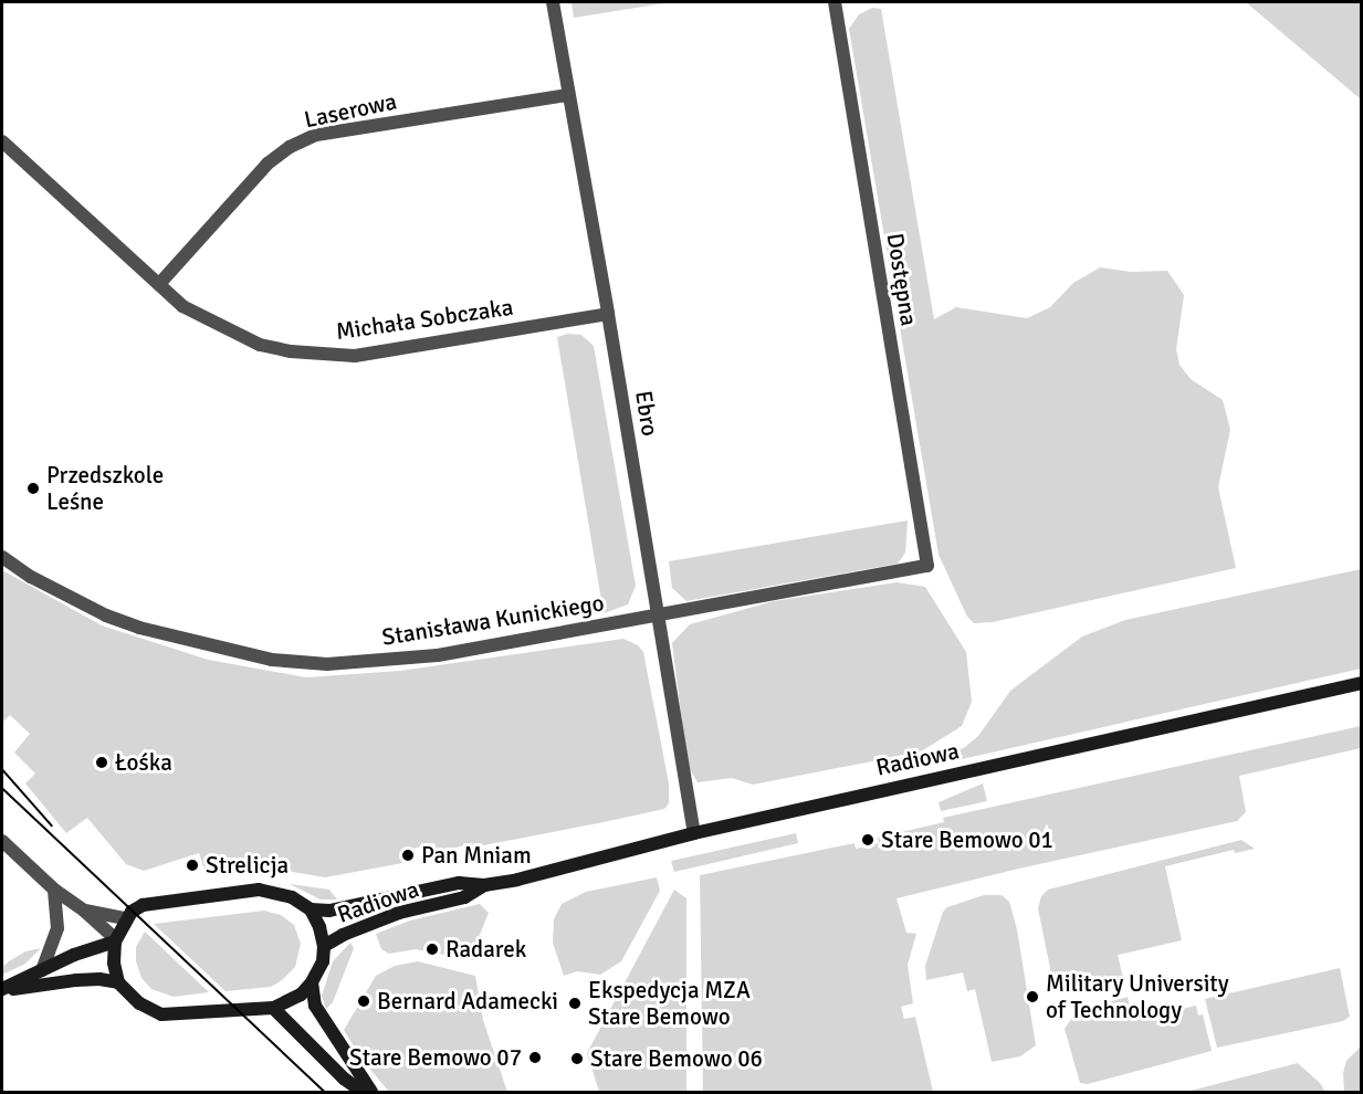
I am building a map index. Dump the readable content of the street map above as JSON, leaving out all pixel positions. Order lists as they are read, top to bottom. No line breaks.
{"streets":{"main road":["Radiowa"],"street":["Laserowa","Dostępna","Michała Sobczaka","Ebro","Stanisława Kunickiego"]},"crossings":[["Laserowa","Michała Sobczaka"],["Laserowa","Ebro"],["Dostępna","Stanisława Kunickiego"],["Michała Sobczaka","Ebro"],["Ebro","Stanisława Kunickiego"],["Ebro","Radiowa"]],"places":["Przedszkole Leśne","Łośka","Stare Bemowo 01","Pan Mniam","Strelicja","Radarek","Military University of Technology","Bernard Adamecki","Ekspedycja MZA Stare Bemowo","Stare Bemowo 07","Stare Bemowo 06"]}
